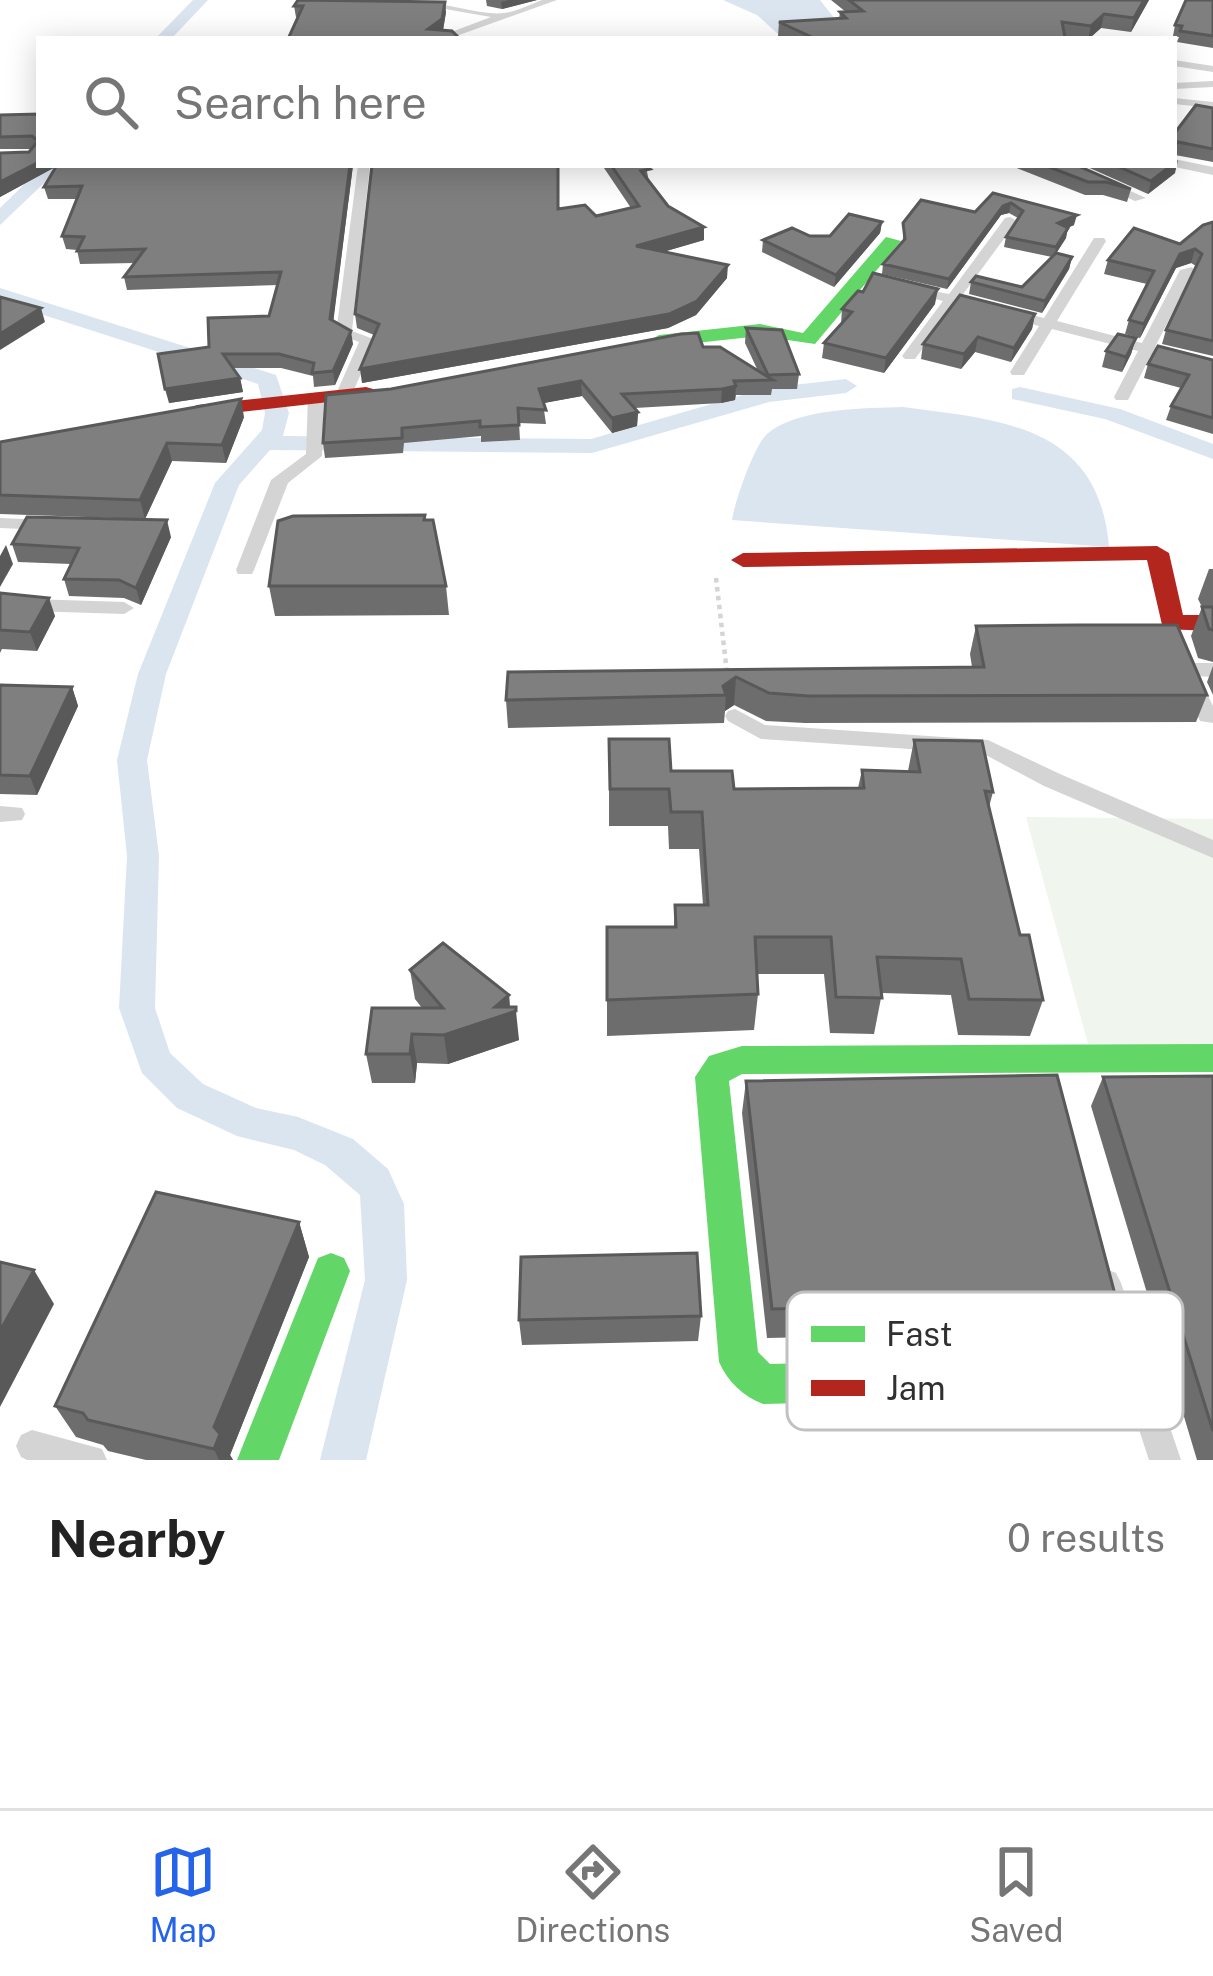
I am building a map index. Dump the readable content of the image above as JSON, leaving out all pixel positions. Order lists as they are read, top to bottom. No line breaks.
{"legend":["Fast","Jam"],"page":{"search":"Search here","heading":["Nearby","0 results"],"nav":["Map","Directions","Saved"]}}
